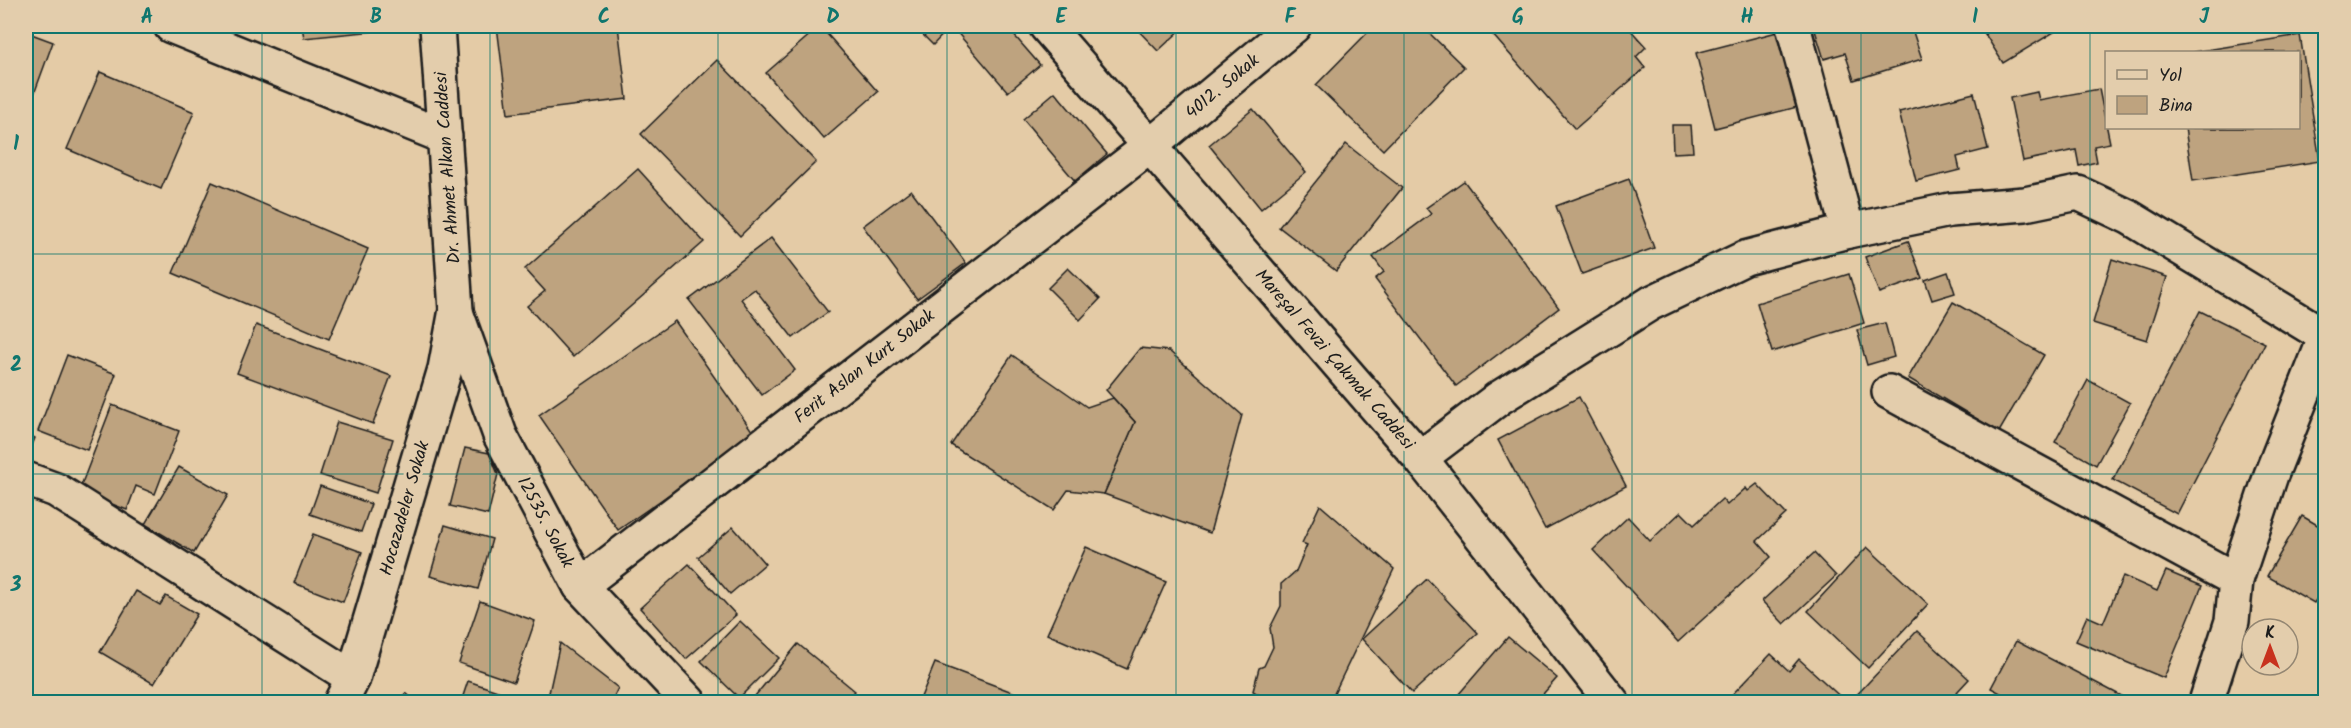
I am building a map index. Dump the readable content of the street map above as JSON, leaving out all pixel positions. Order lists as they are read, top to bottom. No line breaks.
{"streets":{"street":["4012. Sokak","Dr. Ahmet Alkan Caddesi","Mareşal Fevzi Çakmak Caddesi","Ferit Aslan Kurt Sokak","Hocazadeler Sokak","12535. Sokak"]},"crossings":[["4012. Sokak","Mareşal Fevzi Çakmak Caddesi"],["4012. Sokak","Ferit Aslan Kurt Sokak"],["Dr. Ahmet Alkan Caddesi","Hocazadeler Sokak"],["Dr. Ahmet Alkan Caddesi","12535. Sokak"],["Mareşal Fevzi Çakmak Caddesi","Ferit Aslan Kurt Sokak"],["Ferit Aslan Kurt Sokak","12535. Sokak"],["Hocazadeler Sokak","12535. Sokak"]],"legend":["Yol","Bina"],"north":"top","grid":{"columns":["A","B","C","D","E","F","G","H","I","J"],"rows":["1","2","3"]}}
